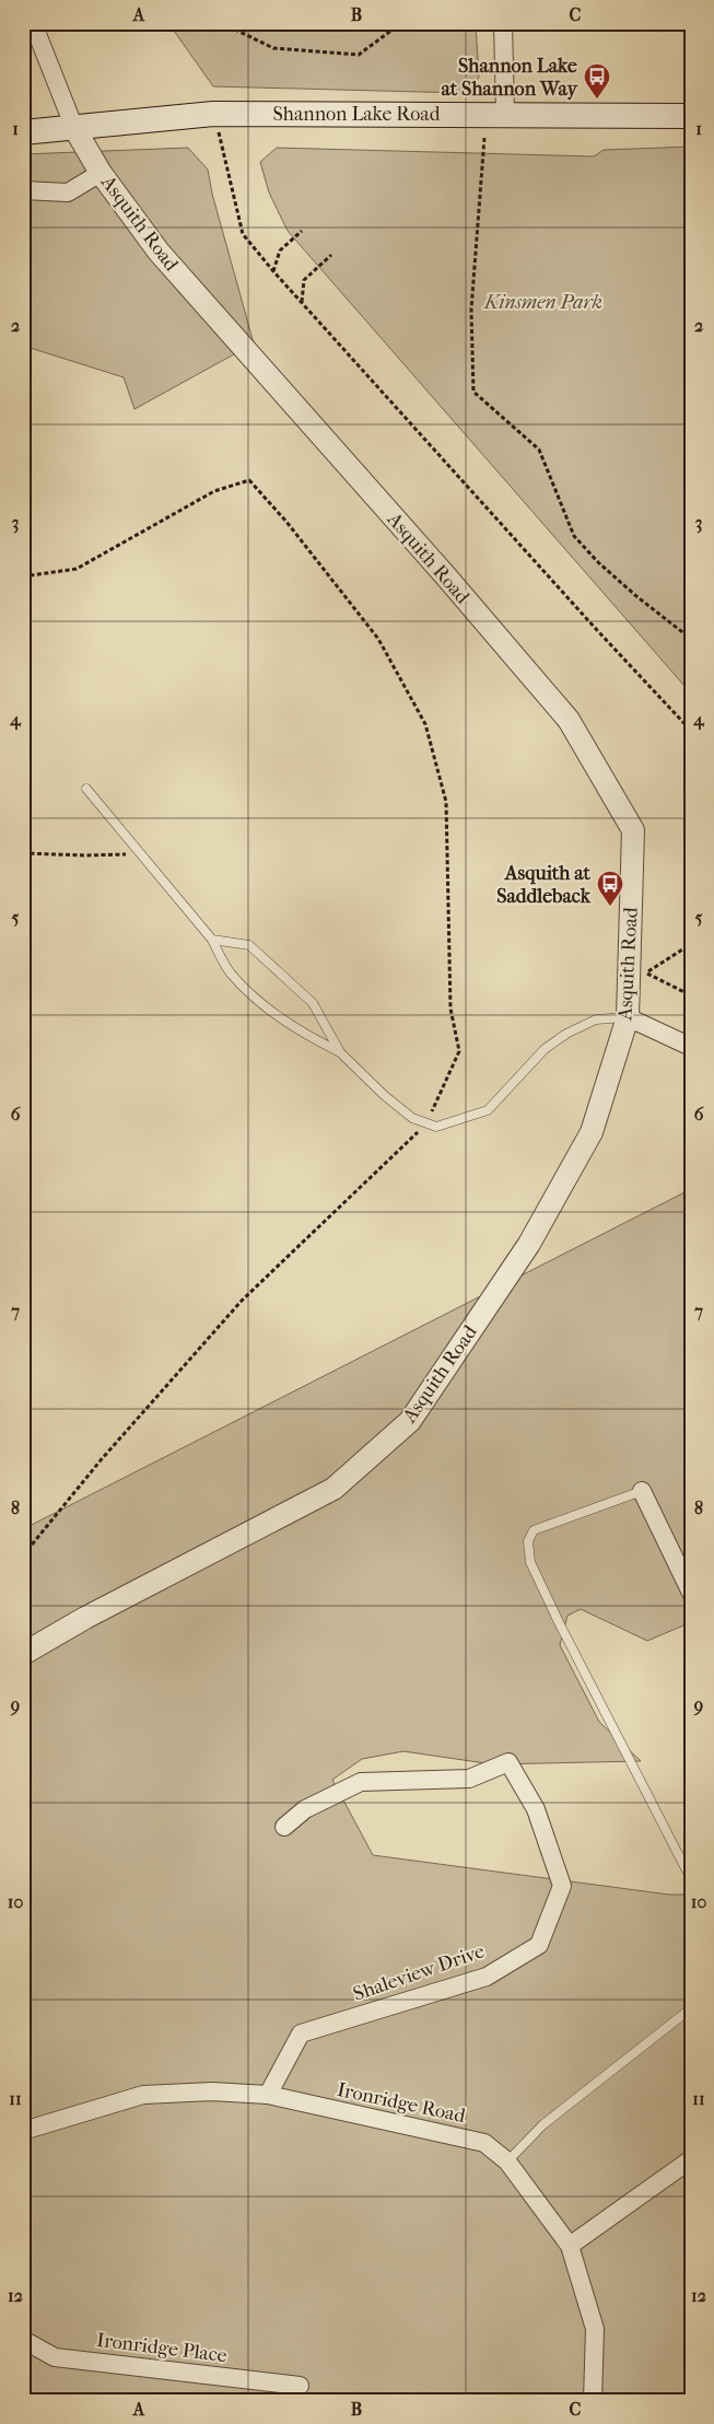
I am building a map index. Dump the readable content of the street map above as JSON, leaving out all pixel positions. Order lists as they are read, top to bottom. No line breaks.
{"streets":{"main road":["Shannon Lake Road"],"street":["Asquith Road","Shaleview Drive","Ironridge Road","Ironridge Place"]},"crossings":[["Shannon Lake Road","Asquith Road"],["Shaleview Drive","Ironridge Road"]],"parks":["Kinsmen Park"],"places":{"bus stop":["Shannon Lake at Shannon Way","Asquith at Saddleback"]},"grid":{"columns":["A","B","C"],"rows":["1","2","3","4","5","6","7","8","9","10","11","12"]}}
